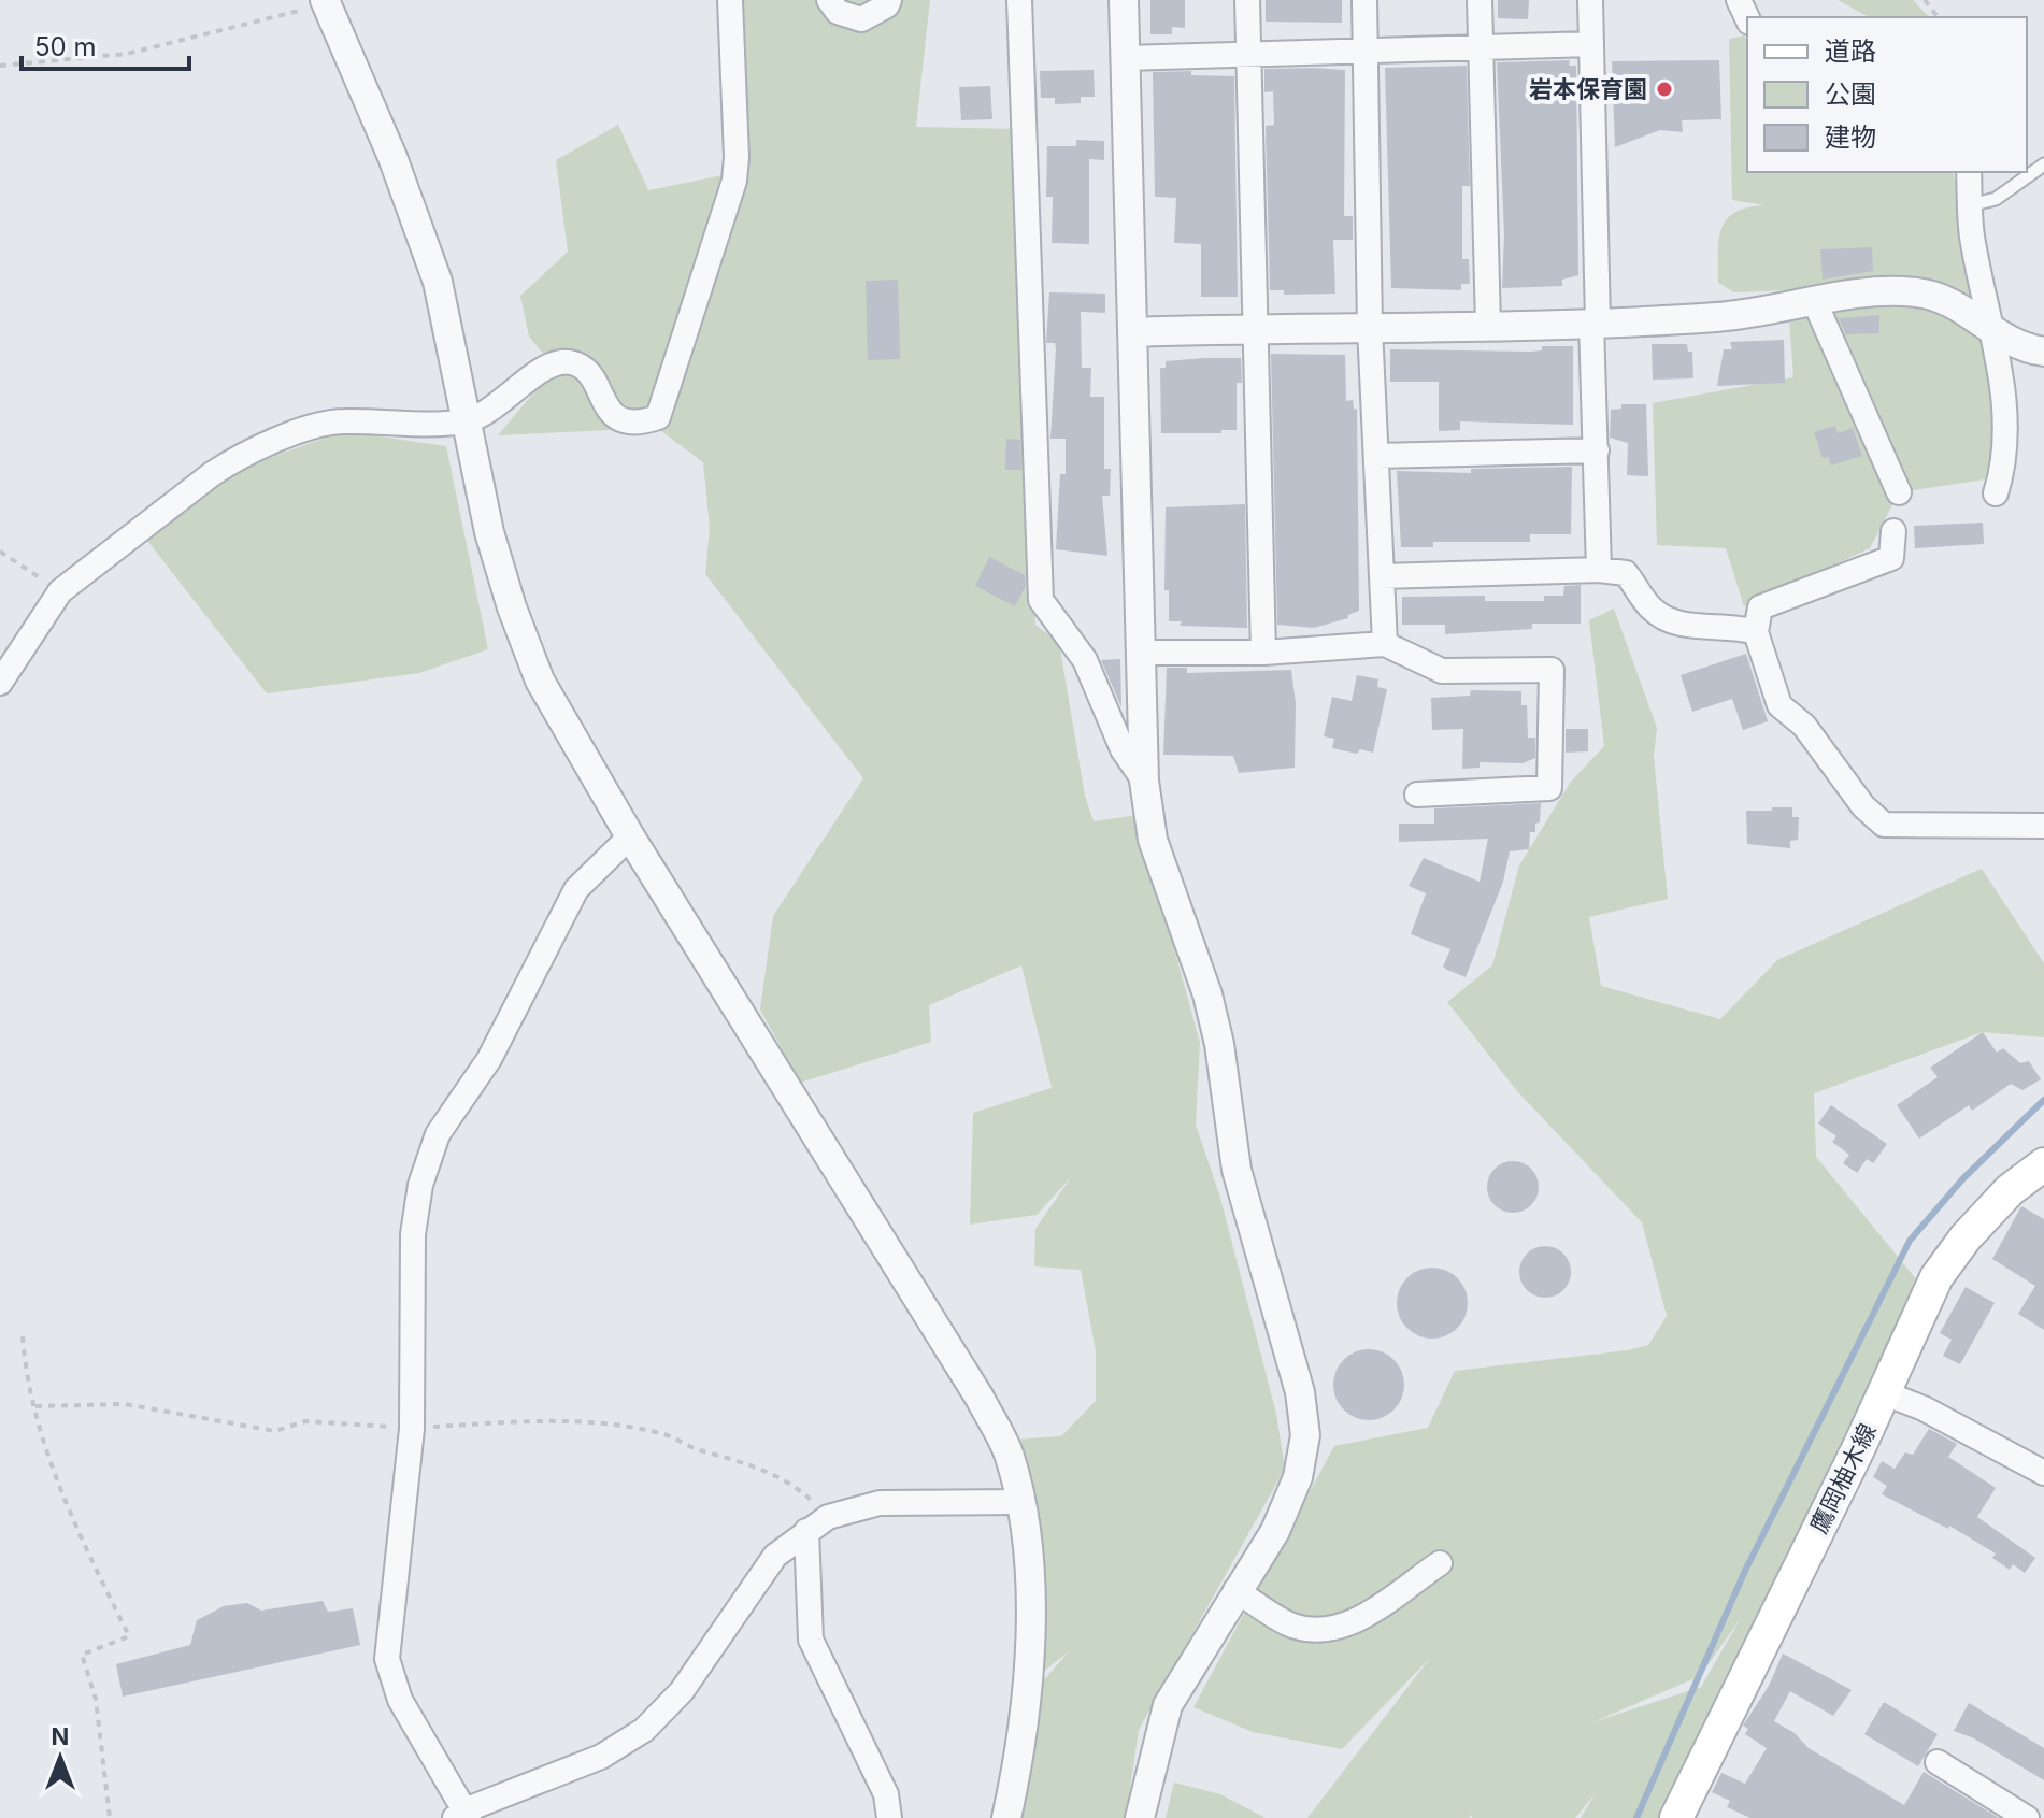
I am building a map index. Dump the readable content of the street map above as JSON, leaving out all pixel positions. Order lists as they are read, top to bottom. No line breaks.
{"streets":{"main road":["鷹岡柚木線"]},"places":["岩本保育園"],"legend":["道路","公園","建物"],"scale_bar":"50 m","north":"top"}
